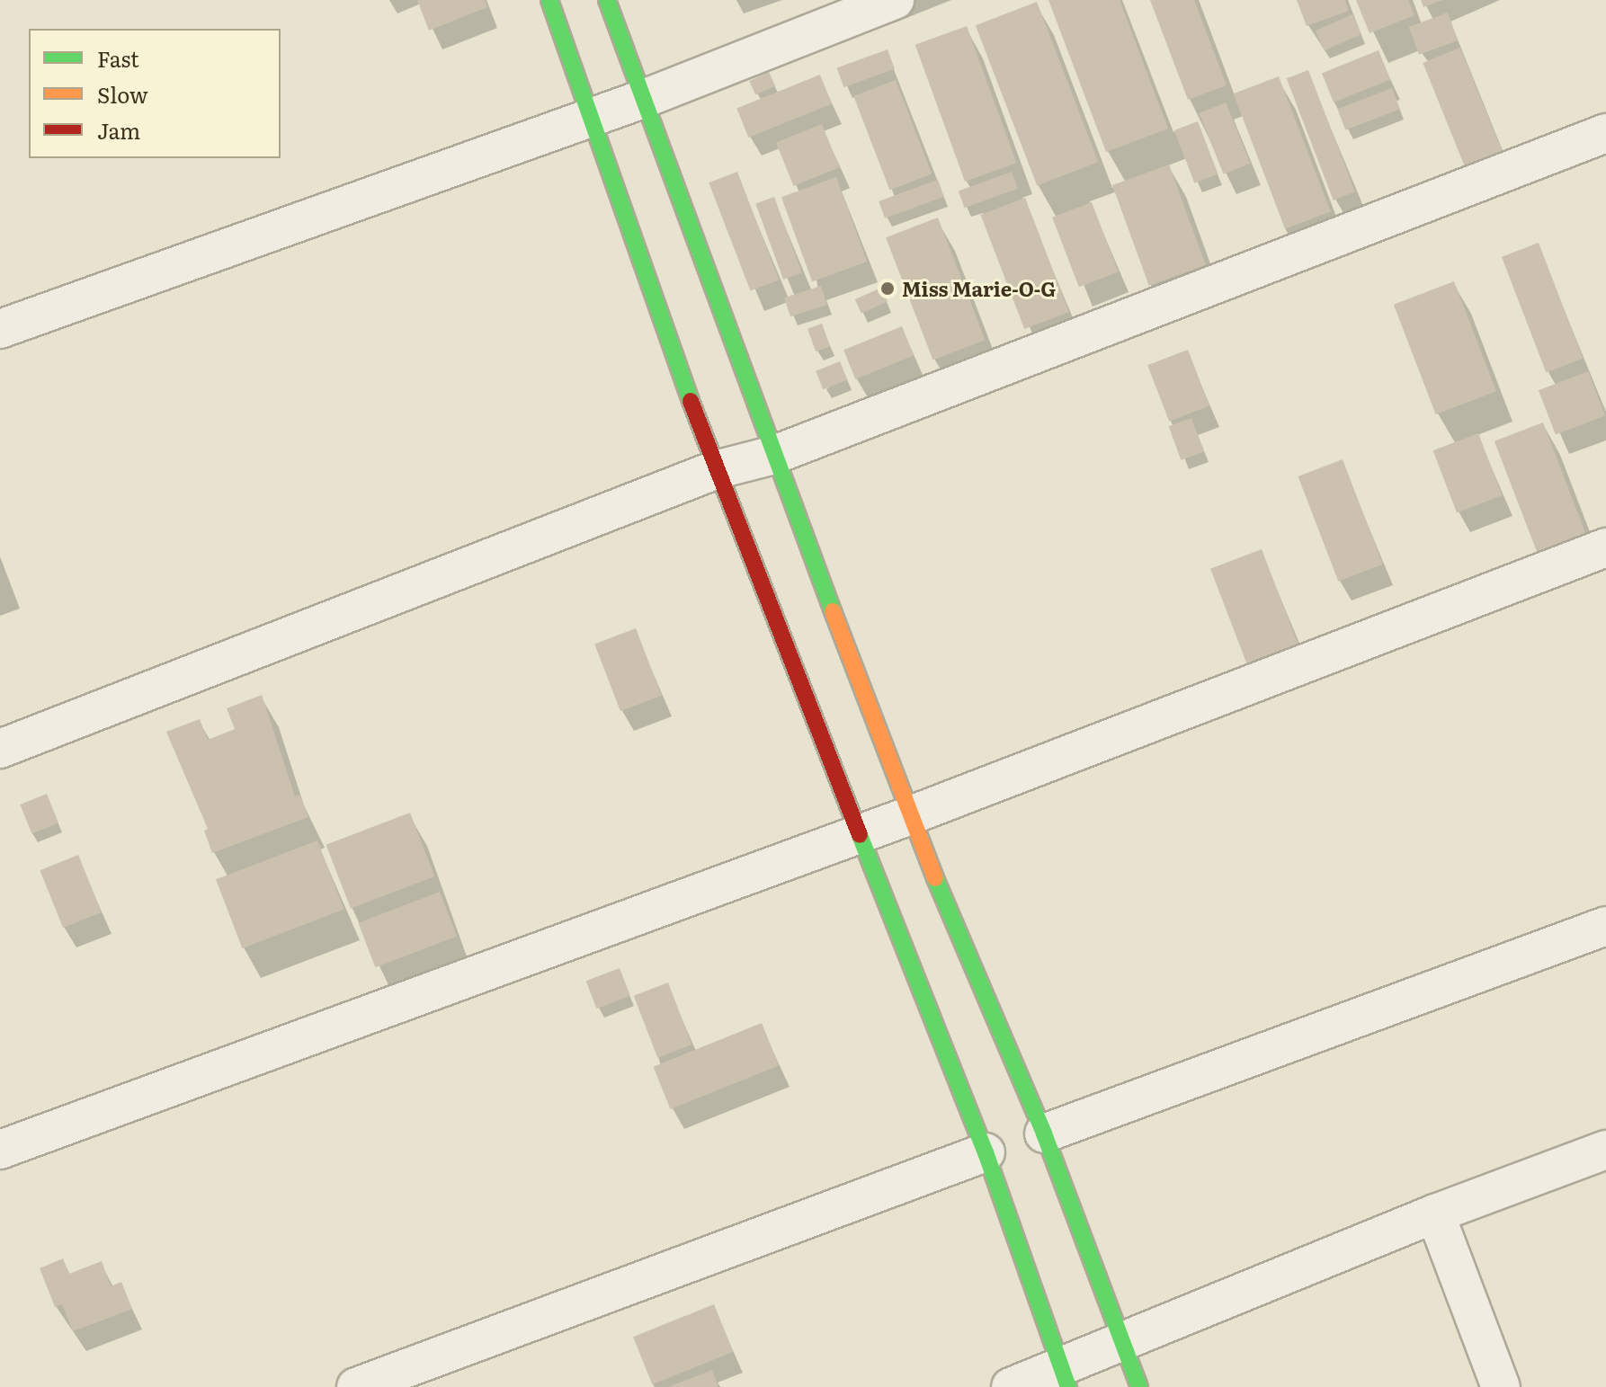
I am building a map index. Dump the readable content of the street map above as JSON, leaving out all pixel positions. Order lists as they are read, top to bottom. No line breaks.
{"places":["Miss Marie-O-G"],"legend":["Fast","Slow","Jam"]}
